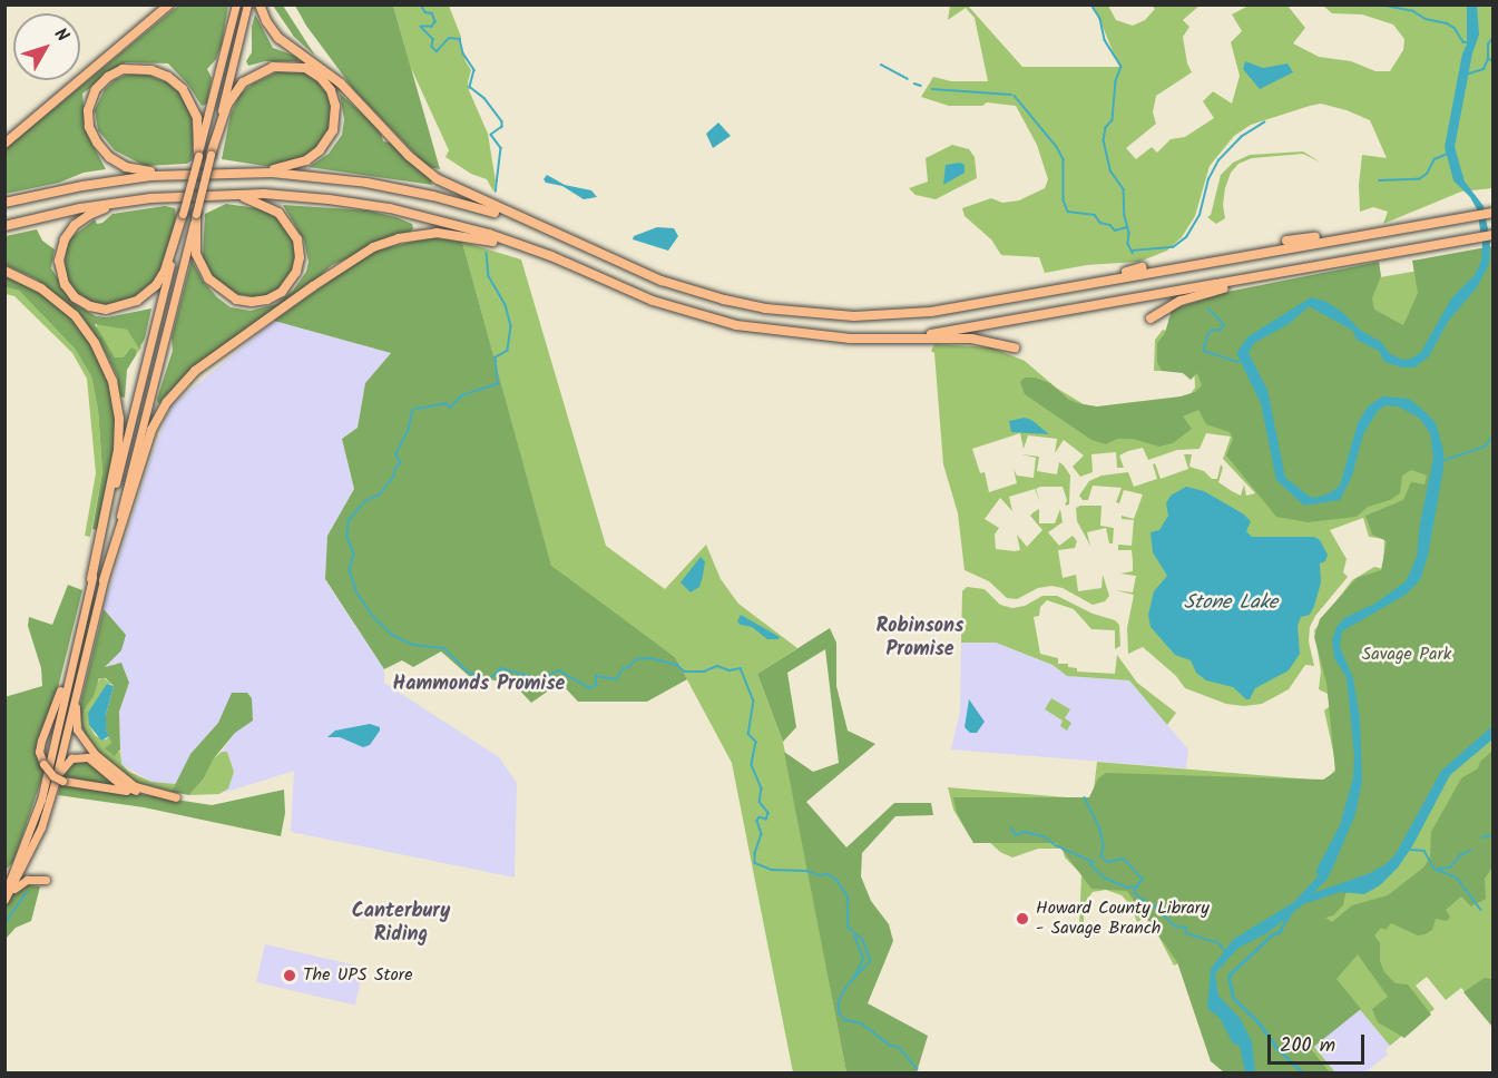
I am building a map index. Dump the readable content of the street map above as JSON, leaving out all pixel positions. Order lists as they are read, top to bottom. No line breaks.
{"districts":["Robinsons Promise","Hammonds Promise","Canterbury Riding"],"water":["Stone Lake"],"parks":["Savage Park"],"places":["Howard County Library - Savage Branch","The UPS Store"],"scale_bar":"200 m","north":"top right"}
